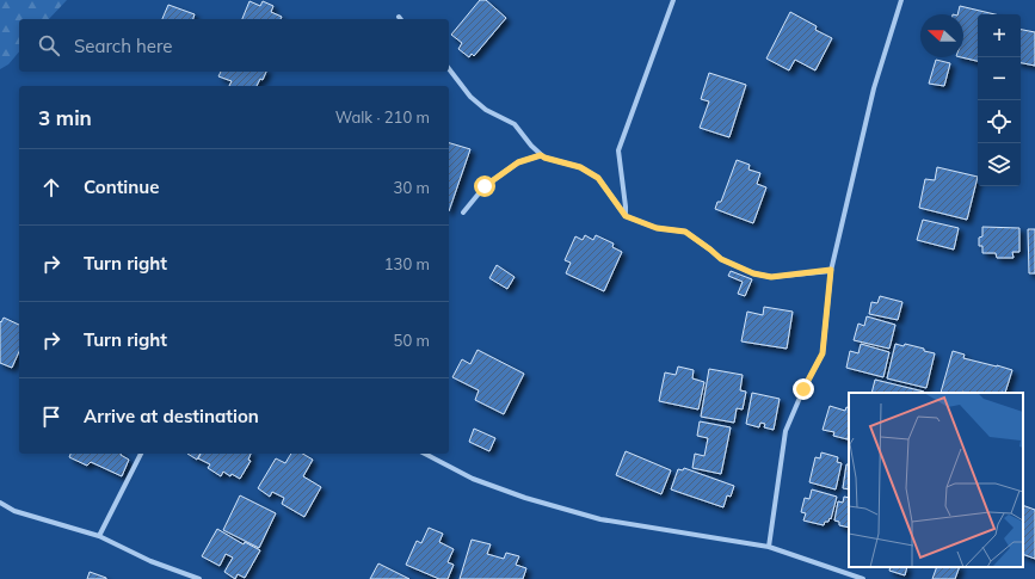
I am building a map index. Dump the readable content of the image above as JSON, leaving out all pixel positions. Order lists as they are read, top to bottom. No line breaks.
{"north":"left","page":{"map_buttons":["+","−"],"search":"Search here","heading":["3 min","Walk · 210 m"],"list":[["Continue","30 m"],["Turn right","130 m"],["Turn right","50 m"],"Arrive at destination"]}}
